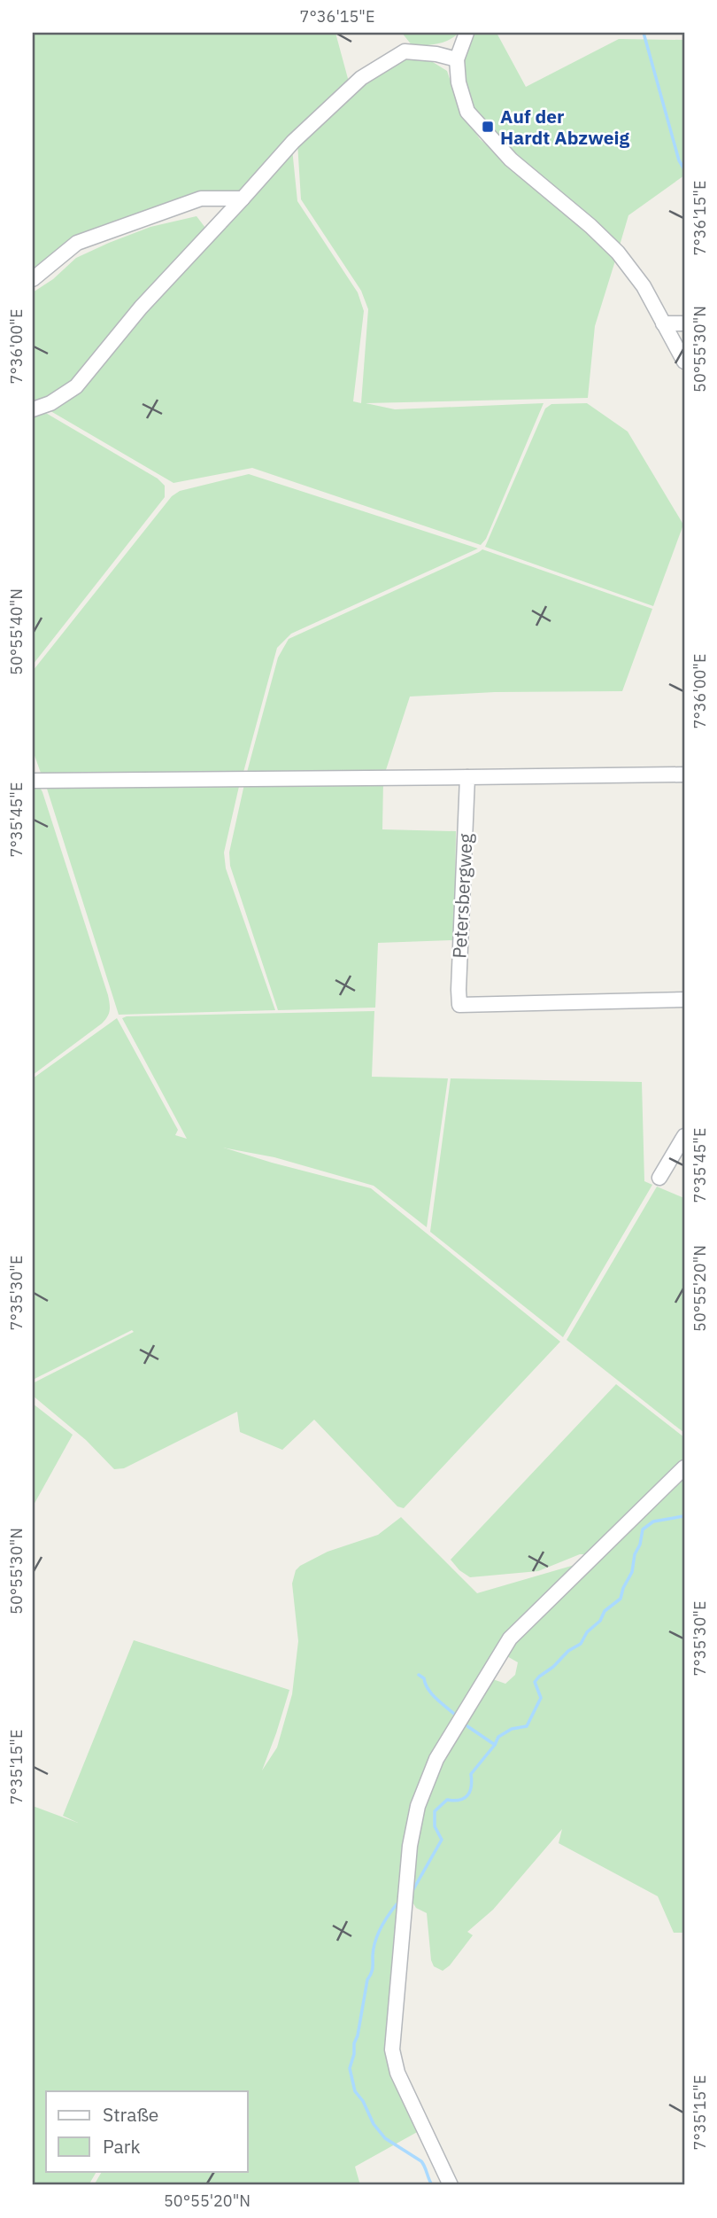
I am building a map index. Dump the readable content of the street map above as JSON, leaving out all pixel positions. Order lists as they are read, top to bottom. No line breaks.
{"streets":{"street":["Petersbergweg"]},"places":{"transit":["Auf der Hardt Abzweig"]},"legend":["Straße","Park"],"coordinates":["7°36'15\"E","7°36'00\"E","50°55'30\"N","50°55'40\"N","7°35'45\"E","50°55'20\"N","7°35'30\"E","7°35'15\"E"]}
